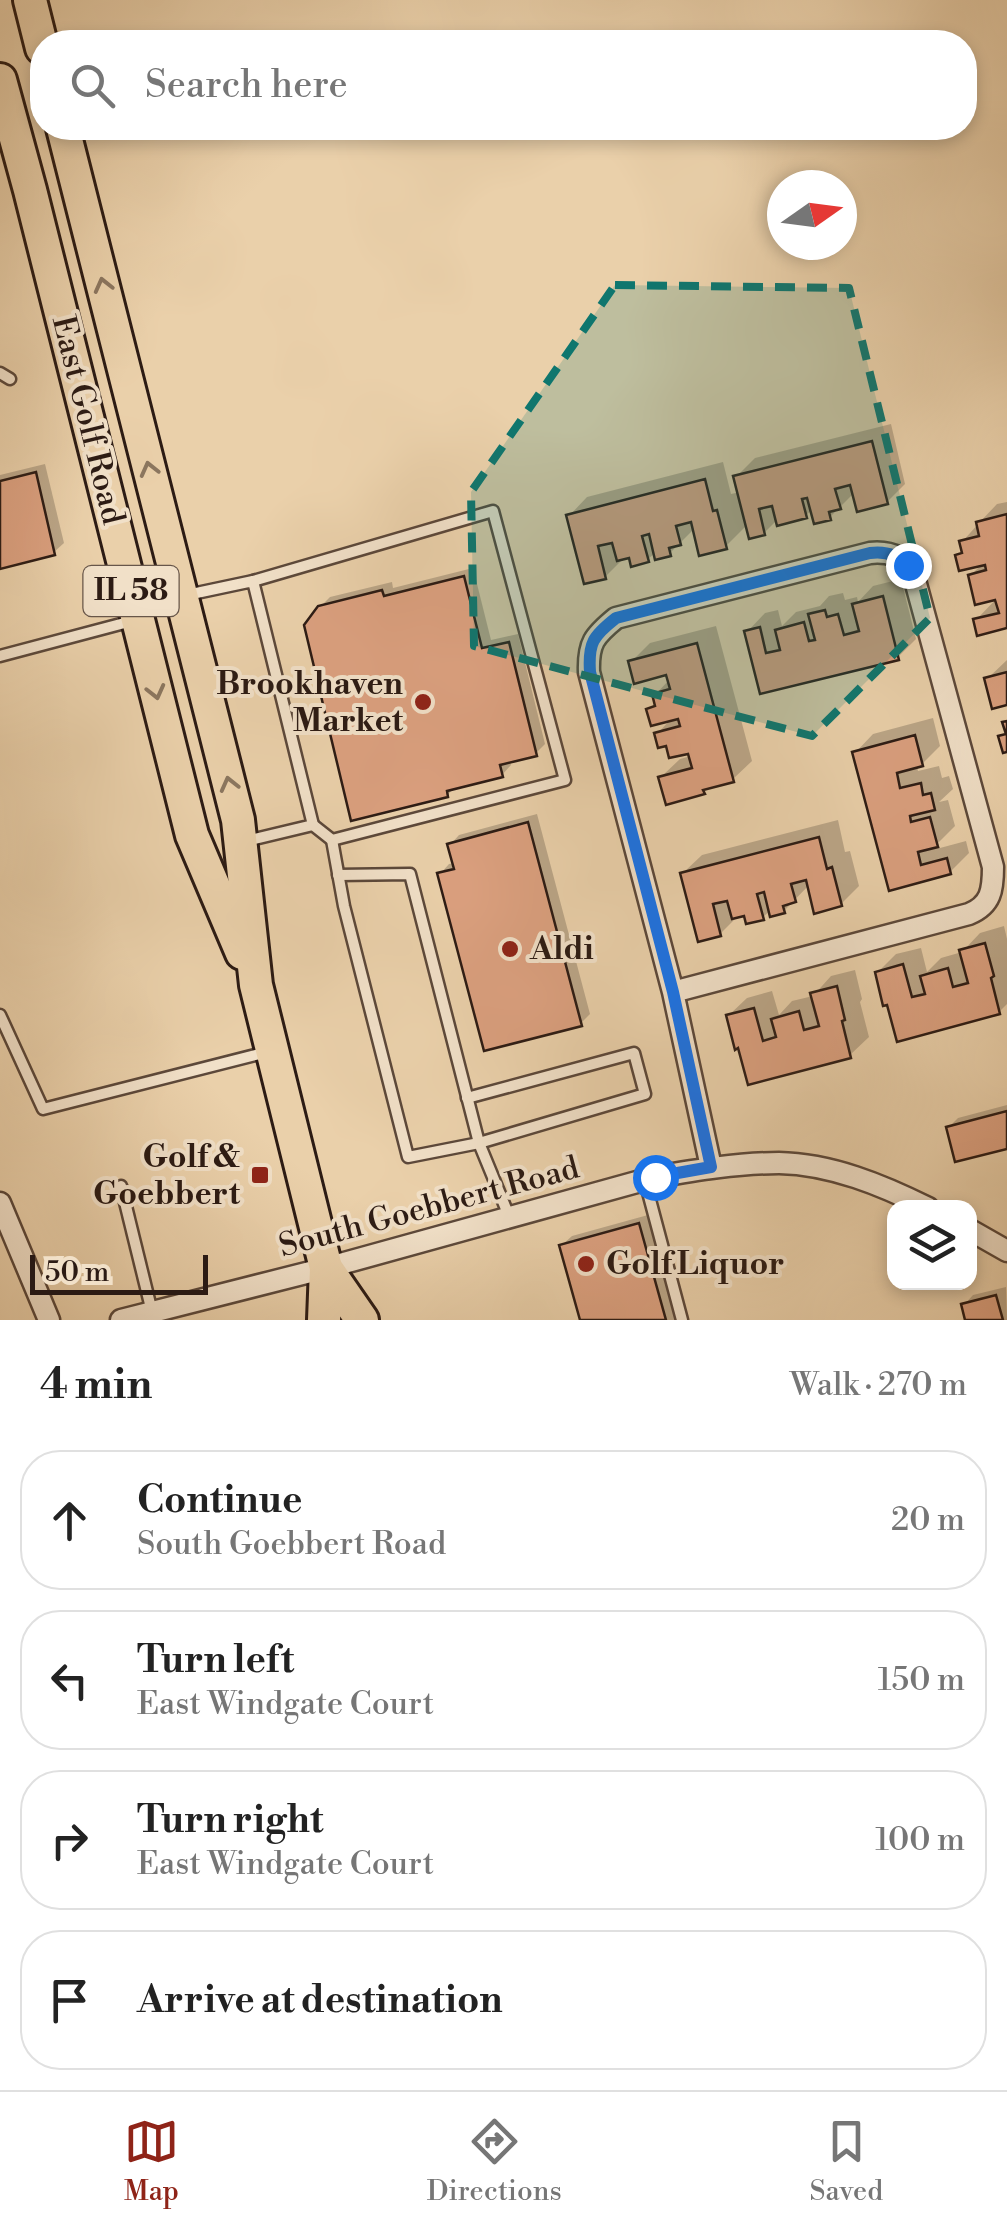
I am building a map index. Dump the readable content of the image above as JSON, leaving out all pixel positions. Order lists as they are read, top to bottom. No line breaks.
{"streets":{"main road":["East Golf Road","IL 58"],"street":["South Goebbert Road"]},"crossings":[["East Golf Road","South Goebbert Road"]],"places":{"other":["Brookhaven Market","Aldi","Golf Liquor"],"transit":["Golf & Goebbert"]},"scale_bar":"50 m","north":"right","page":{"search":"Search here","scale":"50 m","heading":["4 min","Walk · 270 m"],"list":[["Continue","South Goebbert Road","20 m"],["Turn left","East Windgate Court","150 m"],["Turn right","East Windgate Court","100 m"],"Arrive at destination"],"nav":["Map","Directions","Saved"]}}
